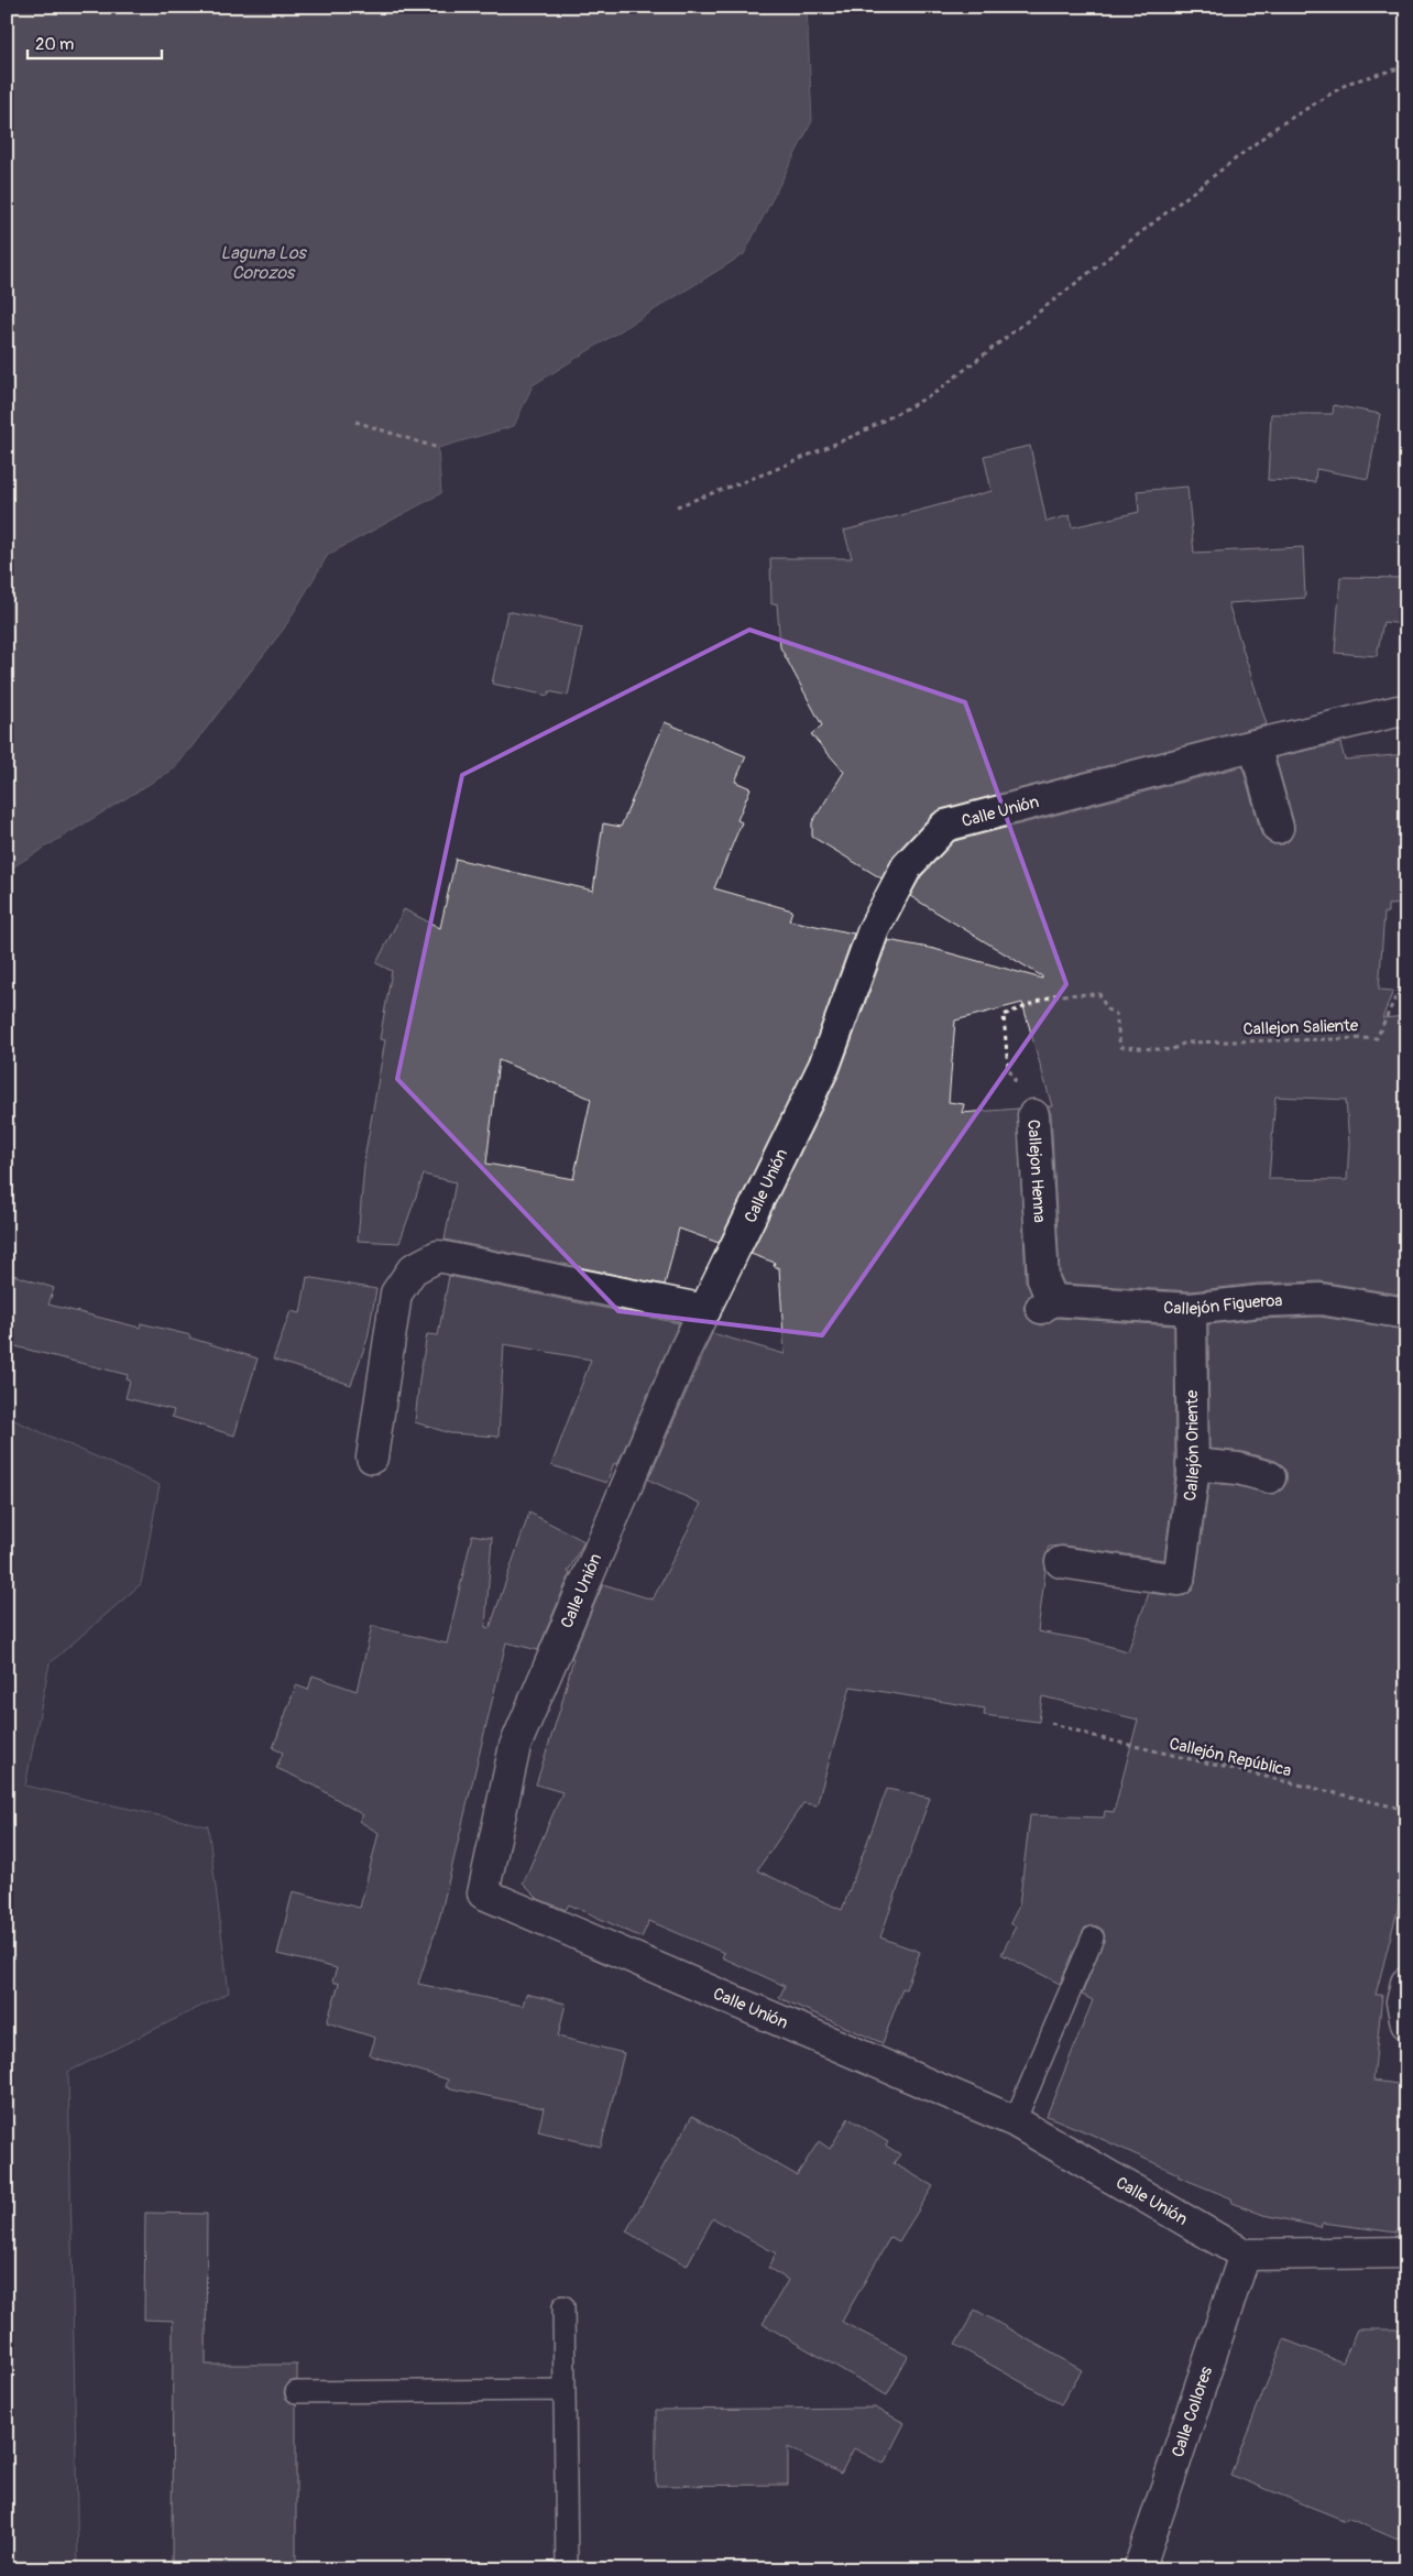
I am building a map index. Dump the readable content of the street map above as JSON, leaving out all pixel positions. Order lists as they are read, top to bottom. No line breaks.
{"streets":{"street":["Calle Unión","Callejon Henna","Callejón Figueroa","Callejón Oriente","Calle Collores"],"path":["Callejon Saliente","Callejón República"]},"crossings":[["Calle Unión","Calle Collores"],["Callejon Saliente","Callejon Henna"],["Callejon Henna","Callejón Figueroa"],["Callejón Figueroa","Callejón Oriente"]],"water":["Laguna Los Corozos"],"scale_bar":"20 m"}
